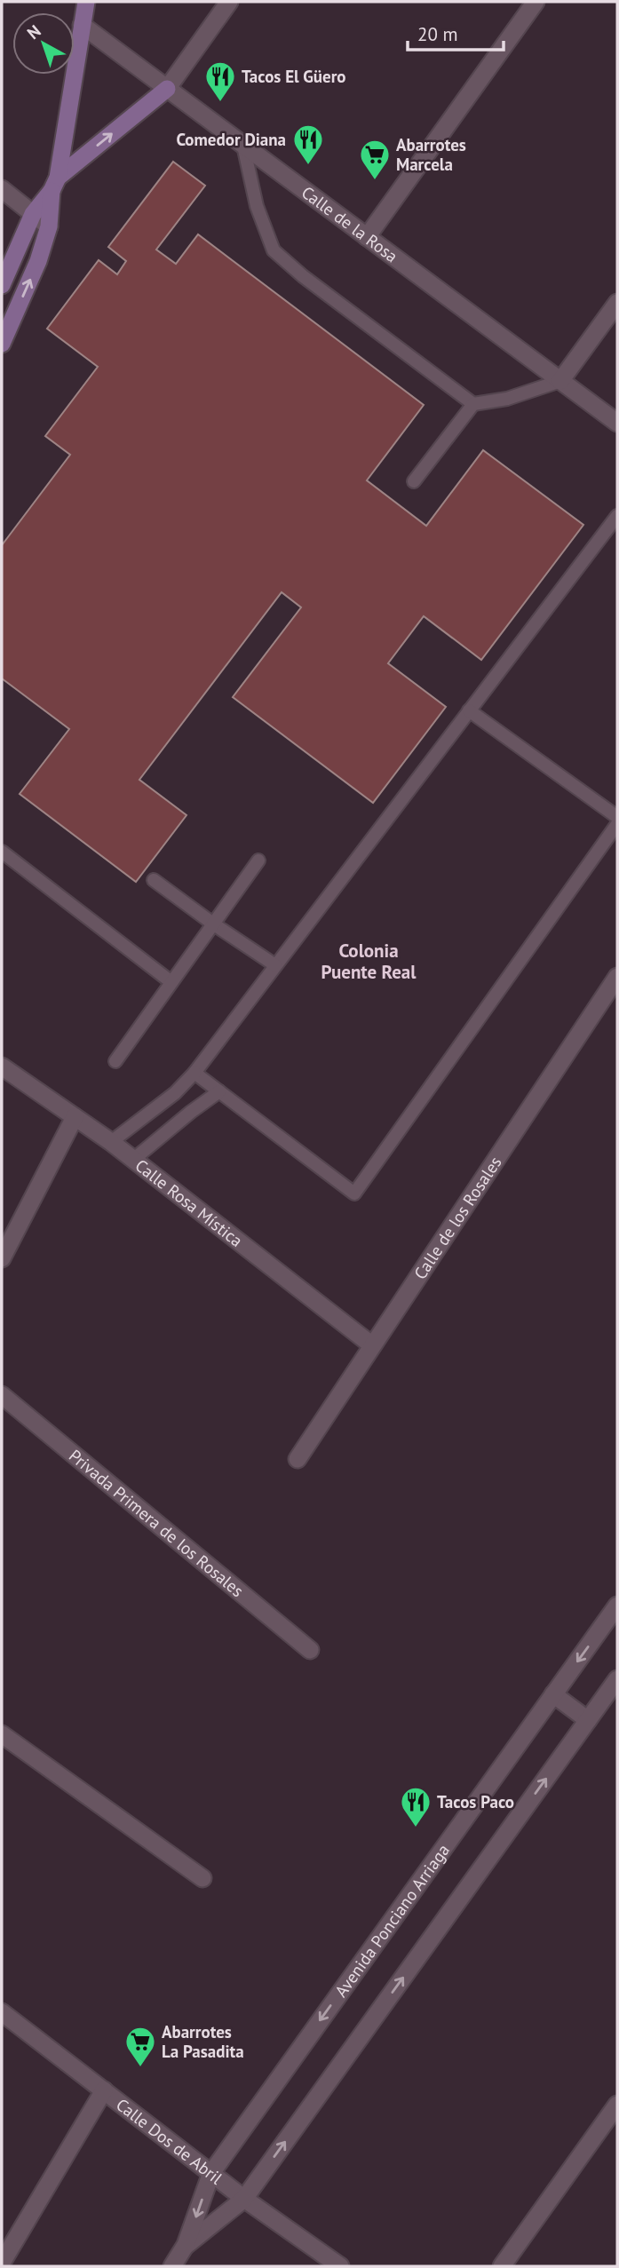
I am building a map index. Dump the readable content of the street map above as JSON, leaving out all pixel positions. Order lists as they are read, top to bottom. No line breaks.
{"streets":{"street":["Calle de la Rosa","Calle Rosa Mística","Calle de los Rosales","Privada Primera de los Rosales","Avenida Ponciano Arriaga","Calle Dos de Abril"]},"crossings":[["Calle Rosa Mística","Calle de los Rosales"],["Avenida Ponciano Arriaga","Calle Dos de Abril"]],"districts":["Colonia Puente Real"],"places":{"restaurant":["Tacos El Güero","Comedor Diana","Tacos Paco"],"supermarket":["Abarrotes Marcela","Abarrotes La Pasadita"]},"scale_bar":"20 m","north":"top left"}
